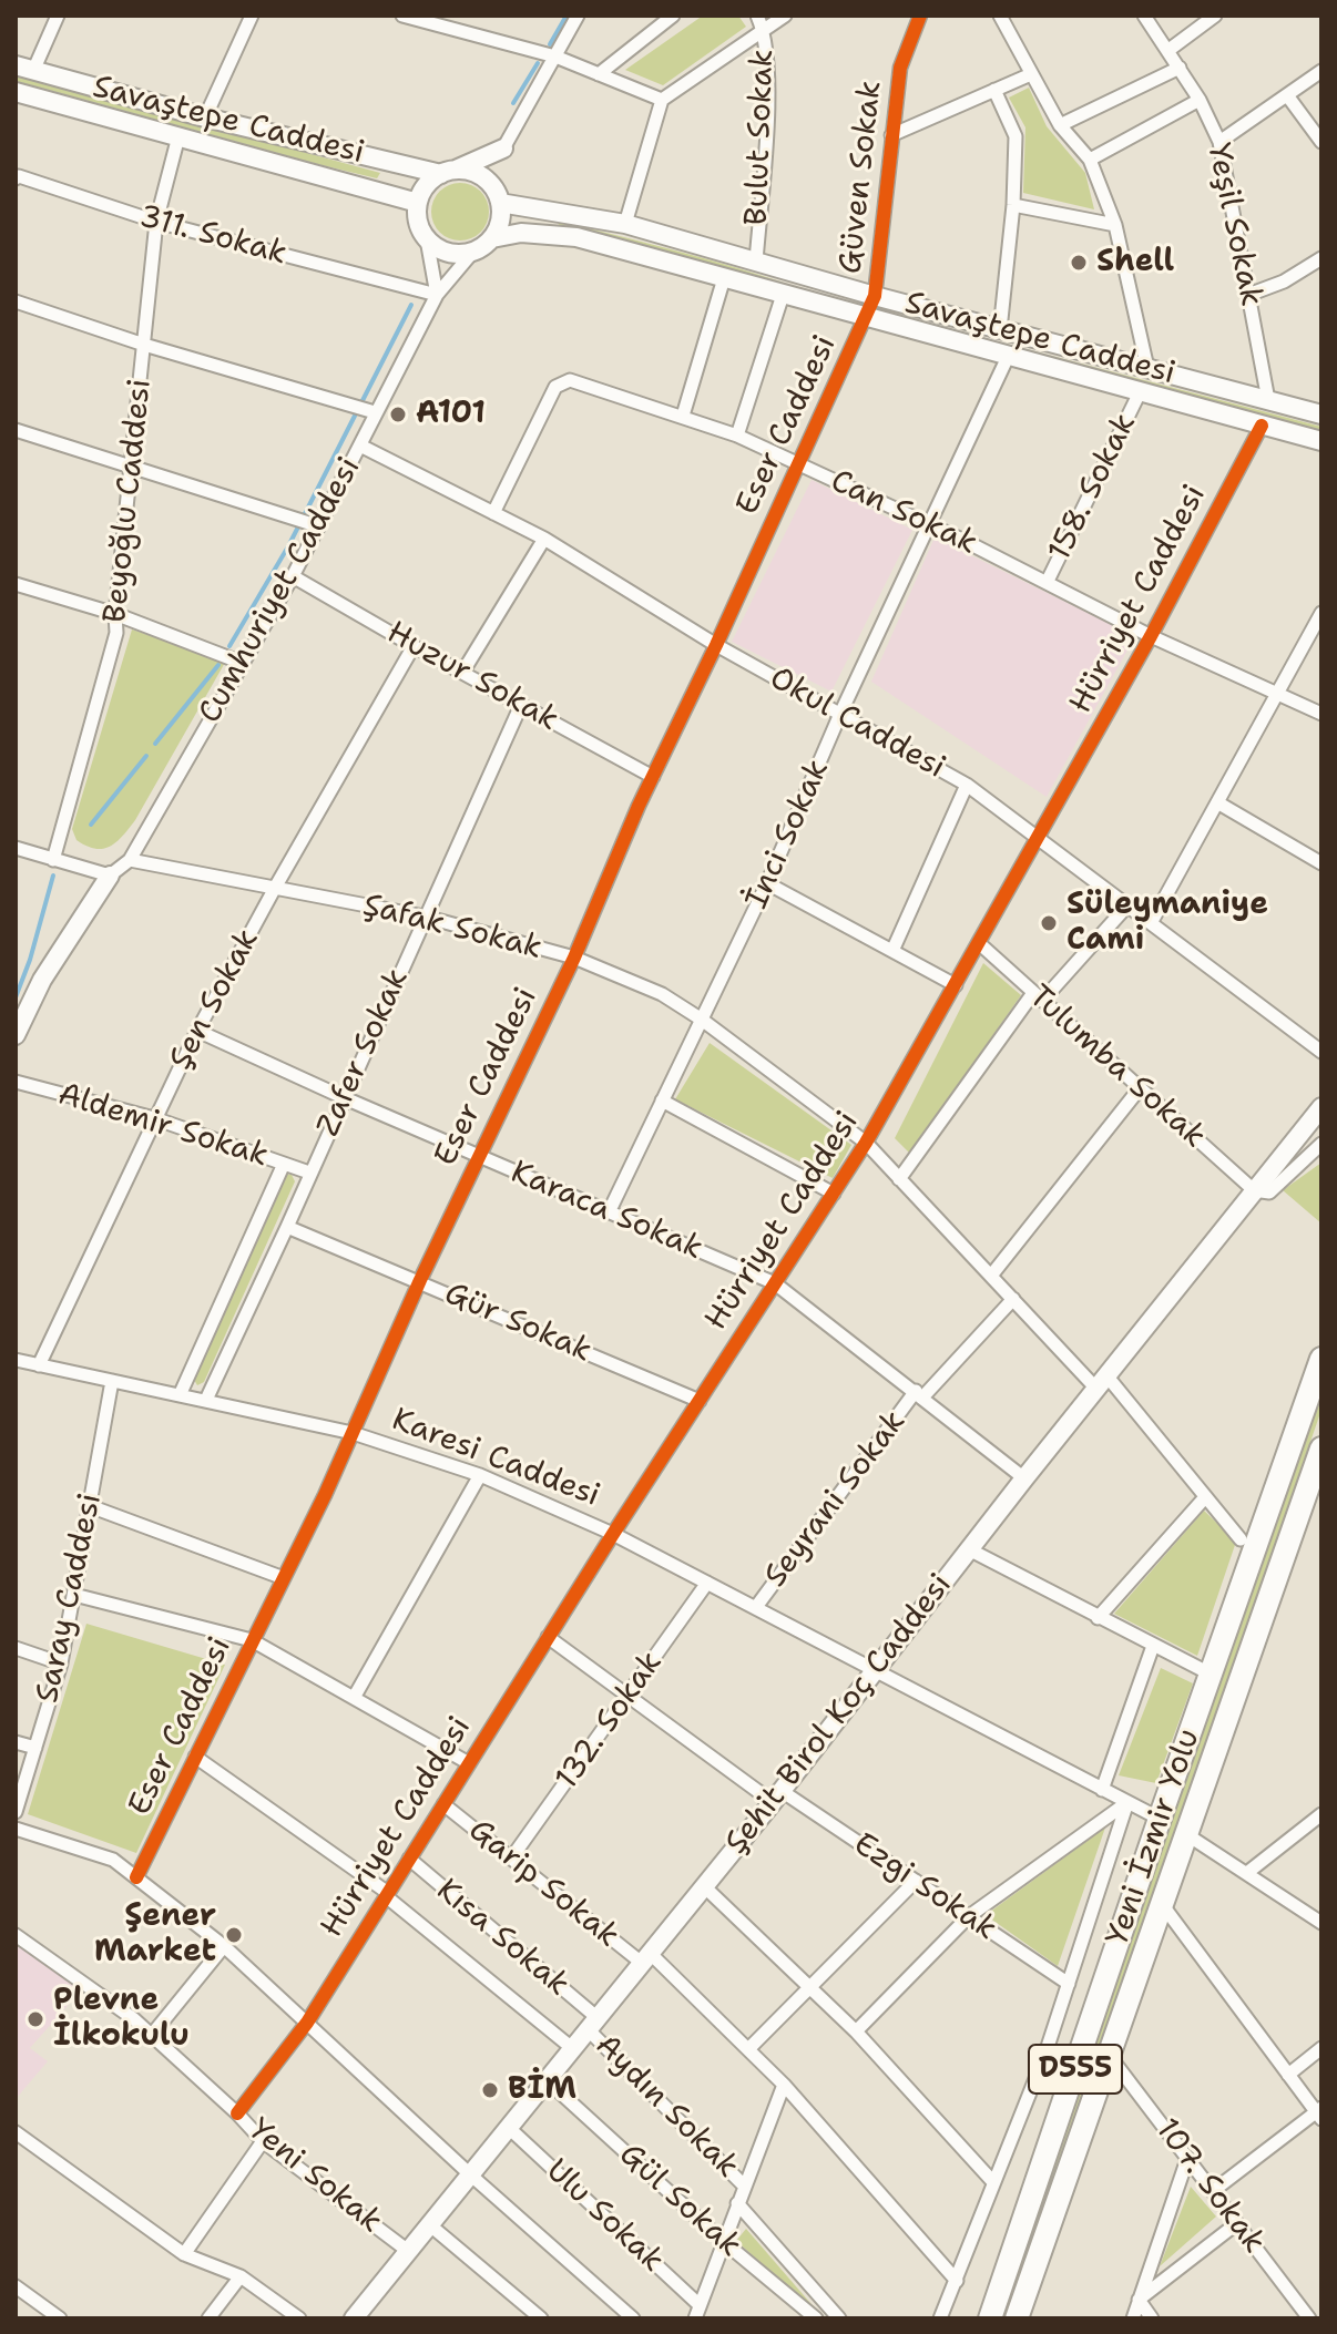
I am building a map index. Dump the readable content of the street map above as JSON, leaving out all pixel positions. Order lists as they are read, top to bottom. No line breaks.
{"streets":{"highway":["Yeni İzmir Yolu","D555"],"main road":["Savaştepe Caddesi","Şehit Birol Koç Caddesi"],"street":["Bulut Sokak","Güven Sokak","Yeşil Sokak","311. Sokak","Eser Caddesi","158. Sokak","Beyoğlu Caddesi","Can Sokak","Cumhuriyet Caddesi","Hürriyet Caddesi","Huzur Sokak","Okul Caddesi","İnci Sokak","Şafak Sokak","Şen Sokak","Zafer Sokak","Tulumba Sokak","Aldemir Sokak","Karaca Sokak","Gür Sokak","Karesi Caddesi","Seyrani Sokak","Saray Caddesi","132. Sokak","Garip Sokak","Ezgi Sokak","Kısa Sokak","Aydın Sokak","Yeni Sokak","107. Sokak","Gül Sokak","Ulu Sokak"]},"crossings":[["Savaştepe Caddesi","Bulut Sokak"],["Savaştepe Caddesi","Güven Sokak"],["Savaştepe Caddesi","Yeşil Sokak"],["Savaştepe Caddesi","Eser Caddesi"],["Savaştepe Caddesi","158. Sokak"],["Savaştepe Caddesi","Beyoğlu Caddesi"],["Savaştepe Caddesi","Cumhuriyet Caddesi"],["Savaştepe Caddesi","Hürriyet Caddesi"],["Savaştepe Caddesi","İnci Sokak"],["Güven Sokak","Eser Caddesi"],["311. Sokak","Beyoğlu Caddesi"],["311. Sokak","Cumhuriyet Caddesi"],["Eser Caddesi","Can Sokak"],["Eser Caddesi","Huzur Sokak"],["Eser Caddesi","Okul Caddesi"],["Eser Caddesi","Şafak Sokak"],["Eser Caddesi","Karaca Sokak"],["Eser Caddesi","Gür Sokak"],["Eser Caddesi","Karesi Caddesi"],["158. Sokak","Can Sokak"],["Can Sokak","Hürriyet Caddesi"],["Can Sokak","Okul Caddesi"],["Can Sokak","İnci Sokak"],["Cumhuriyet Caddesi","Huzur Sokak"],["Cumhuriyet Caddesi","Okul Caddesi"],["Cumhuriyet Caddesi","Şafak Sokak"],["Hürriyet Caddesi","Okul Caddesi"],["Hürriyet Caddesi","Şafak Sokak"],["Hürriyet Caddesi","Tulumba Sokak"],["Hürriyet Caddesi","Karaca Sokak"],["Hürriyet Caddesi","Gür Sokak"],["Hürriyet Caddesi","Karesi Caddesi"],["Hürriyet Caddesi","Garip Sokak"],["Hürriyet Caddesi","Ezgi Sokak"],["Hürriyet Caddesi","Kısa Sokak"],["Hürriyet Caddesi","Yeni Sokak"],["Huzur Sokak","Şen Sokak"],["Huzur Sokak","Zafer Sokak"],["Okul Caddesi","İnci Sokak"],["İnci Sokak","Şafak Sokak"],["İnci Sokak","Karaca Sokak"],["Şafak Sokak","Şen Sokak"],["Şafak Sokak","Zafer Sokak"],["Şafak Sokak","Seyrani Sokak"],["Şafak Sokak","Şehit Birol Koç Caddesi"],["Şen Sokak","Aldemir Sokak"],["Şen Sokak","Karaca Sokak"],["Şen Sokak","Karesi Caddesi"],["Zafer Sokak","Aldemir Sokak"],["Zafer Sokak","Karaca Sokak"],["Zafer Sokak","Gür Sokak"],["Zafer Sokak","Karesi Caddesi"],["Tulumba Sokak","Şehit Birol Koç Caddesi"],["Karaca Sokak","Seyrani Sokak"],["Karaca Sokak","Şehit Birol Koç Caddesi"],["Karesi Caddesi","Seyrani Sokak"],["Karesi Caddesi","Saray Caddesi"],["Karesi Caddesi","Şehit Birol Koç Caddesi"],["Karesi Caddesi","132. Sokak"],["Karesi Caddesi","Yeni İzmir Yolu"],["Şehit Birol Koç Caddesi","Garip Sokak"],["Şehit Birol Koç Caddesi","Ezgi Sokak"],["Şehit Birol Koç Caddesi","Kısa Sokak"],["Şehit Birol Koç Caddesi","Aydın Sokak"],["Şehit Birol Koç Caddesi","Yeni Sokak"],["Şehit Birol Koç Caddesi","Gül Sokak"],["Şehit Birol Koç Caddesi","Ulu Sokak"],["132. Sokak","Garip Sokak"],["132. Sokak","Ezgi Sokak"],["Yeni İzmir Yolu","107. Sokak"],["Kısa Sokak","Aydın Sokak"]],"places":["Shell","A101","Süleymaniye Cami","Şener Market","Plevne İlkokulu","BİM"]}
